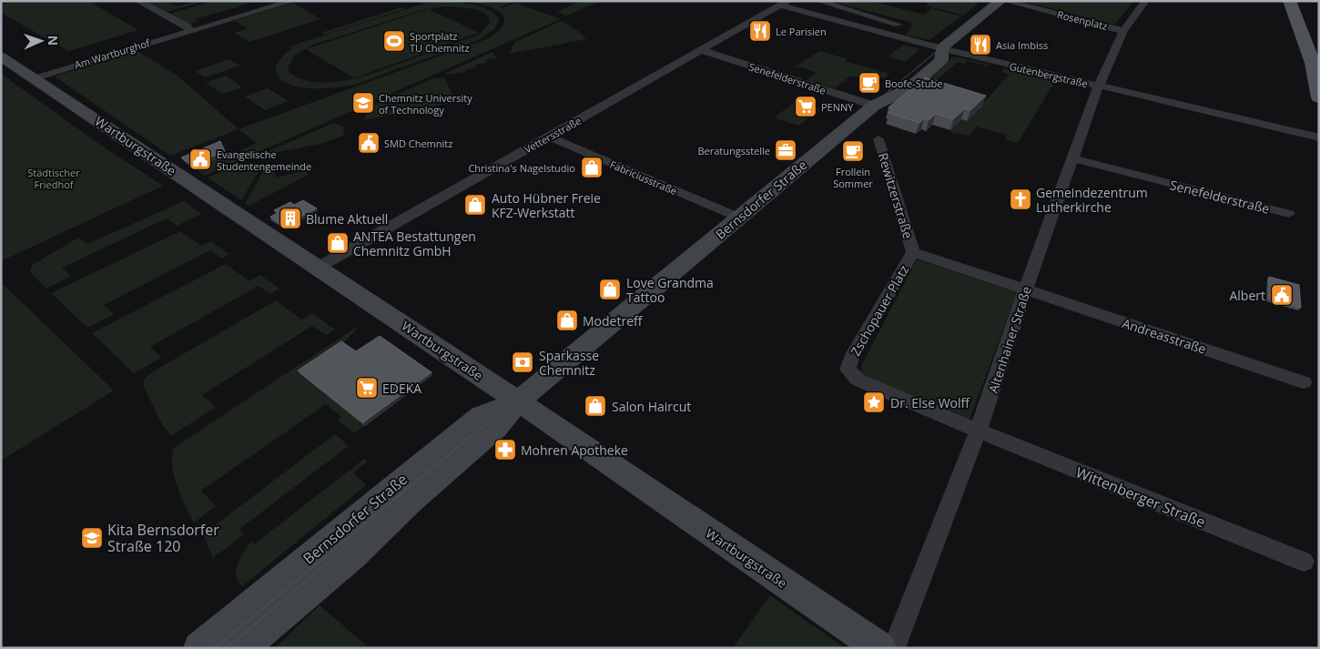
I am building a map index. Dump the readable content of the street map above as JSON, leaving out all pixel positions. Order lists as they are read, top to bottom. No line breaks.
{"streets":{"street":["Rosenplatz","Am Wartburghof","Gutenbergstraße","Senefelderstraße","Vettersstraße","Wartburgstraße","Fabriciusstraße","Rewitzerstraße","Bernsdorfer Straße","Zschopauer Platz","Andreasstraße","Altenhainer Straße","Wittenberger Straße"]},"crossings":[["Rosenplatz","Altenhainer Straße"],["Am Wartburghof","Wartburgstraße"],["Gutenbergstraße","Vettersstraße"],["Gutenbergstraße","Bernsdorfer Straße"],["Gutenbergstraße","Altenhainer Straße"],["Senefelderstraße","Vettersstraße"],["Senefelderstraße","Bernsdorfer Straße"],["Senefelderstraße","Altenhainer Straße"],["Vettersstraße","Wartburgstraße"],["Vettersstraße","Fabriciusstraße"],["Wartburgstraße","Bernsdorfer Straße"],["Fabriciusstraße","Bernsdorfer Straße"],["Rewitzerstraße","Zschopauer Platz"],["Zschopauer Platz","Andreasstraße"],["Zschopauer Platz","Altenhainer Straße"],["Zschopauer Platz","Wittenberger Straße"],["Andreasstraße","Altenhainer Straße"],["Altenhainer Straße","Wittenberger Straße"]],"parks":["Städtischer Friedhof"],"places":{"restaurant":["Le Parisien","Asia Imbiss"],"sports":["Sportplatz TU Chemnitz"],"cafe":["Boofe-Stube","Frollein Sommer"],"school or university":["Chemnitz University of Technology","Kita Bernsdorfer Straße 120"],"supermarket":["PENNY","EDEKA"],"public building":["SMD Chemnitz","Evangelische Studentengemeinde","Albert"],"office":["Beratungsstelle"],"shop":["Christina's Nagelstudio","Auto Hübner Freie KFZ-Werkstatt","ANTEA Bestattungen Chemnitz GmbH","Love Grandma Tattoo","Modetreff","Salon Haircut"],"church":["Gemeindezentrum Lutherkirche"],"building":["Blume Aktuell"],"bank":["Sparkasse Chemnitz"],"place":["Dr. Else Wolff"],"pharmacy":["Mohren Apotheke"]},"north":"right"}
